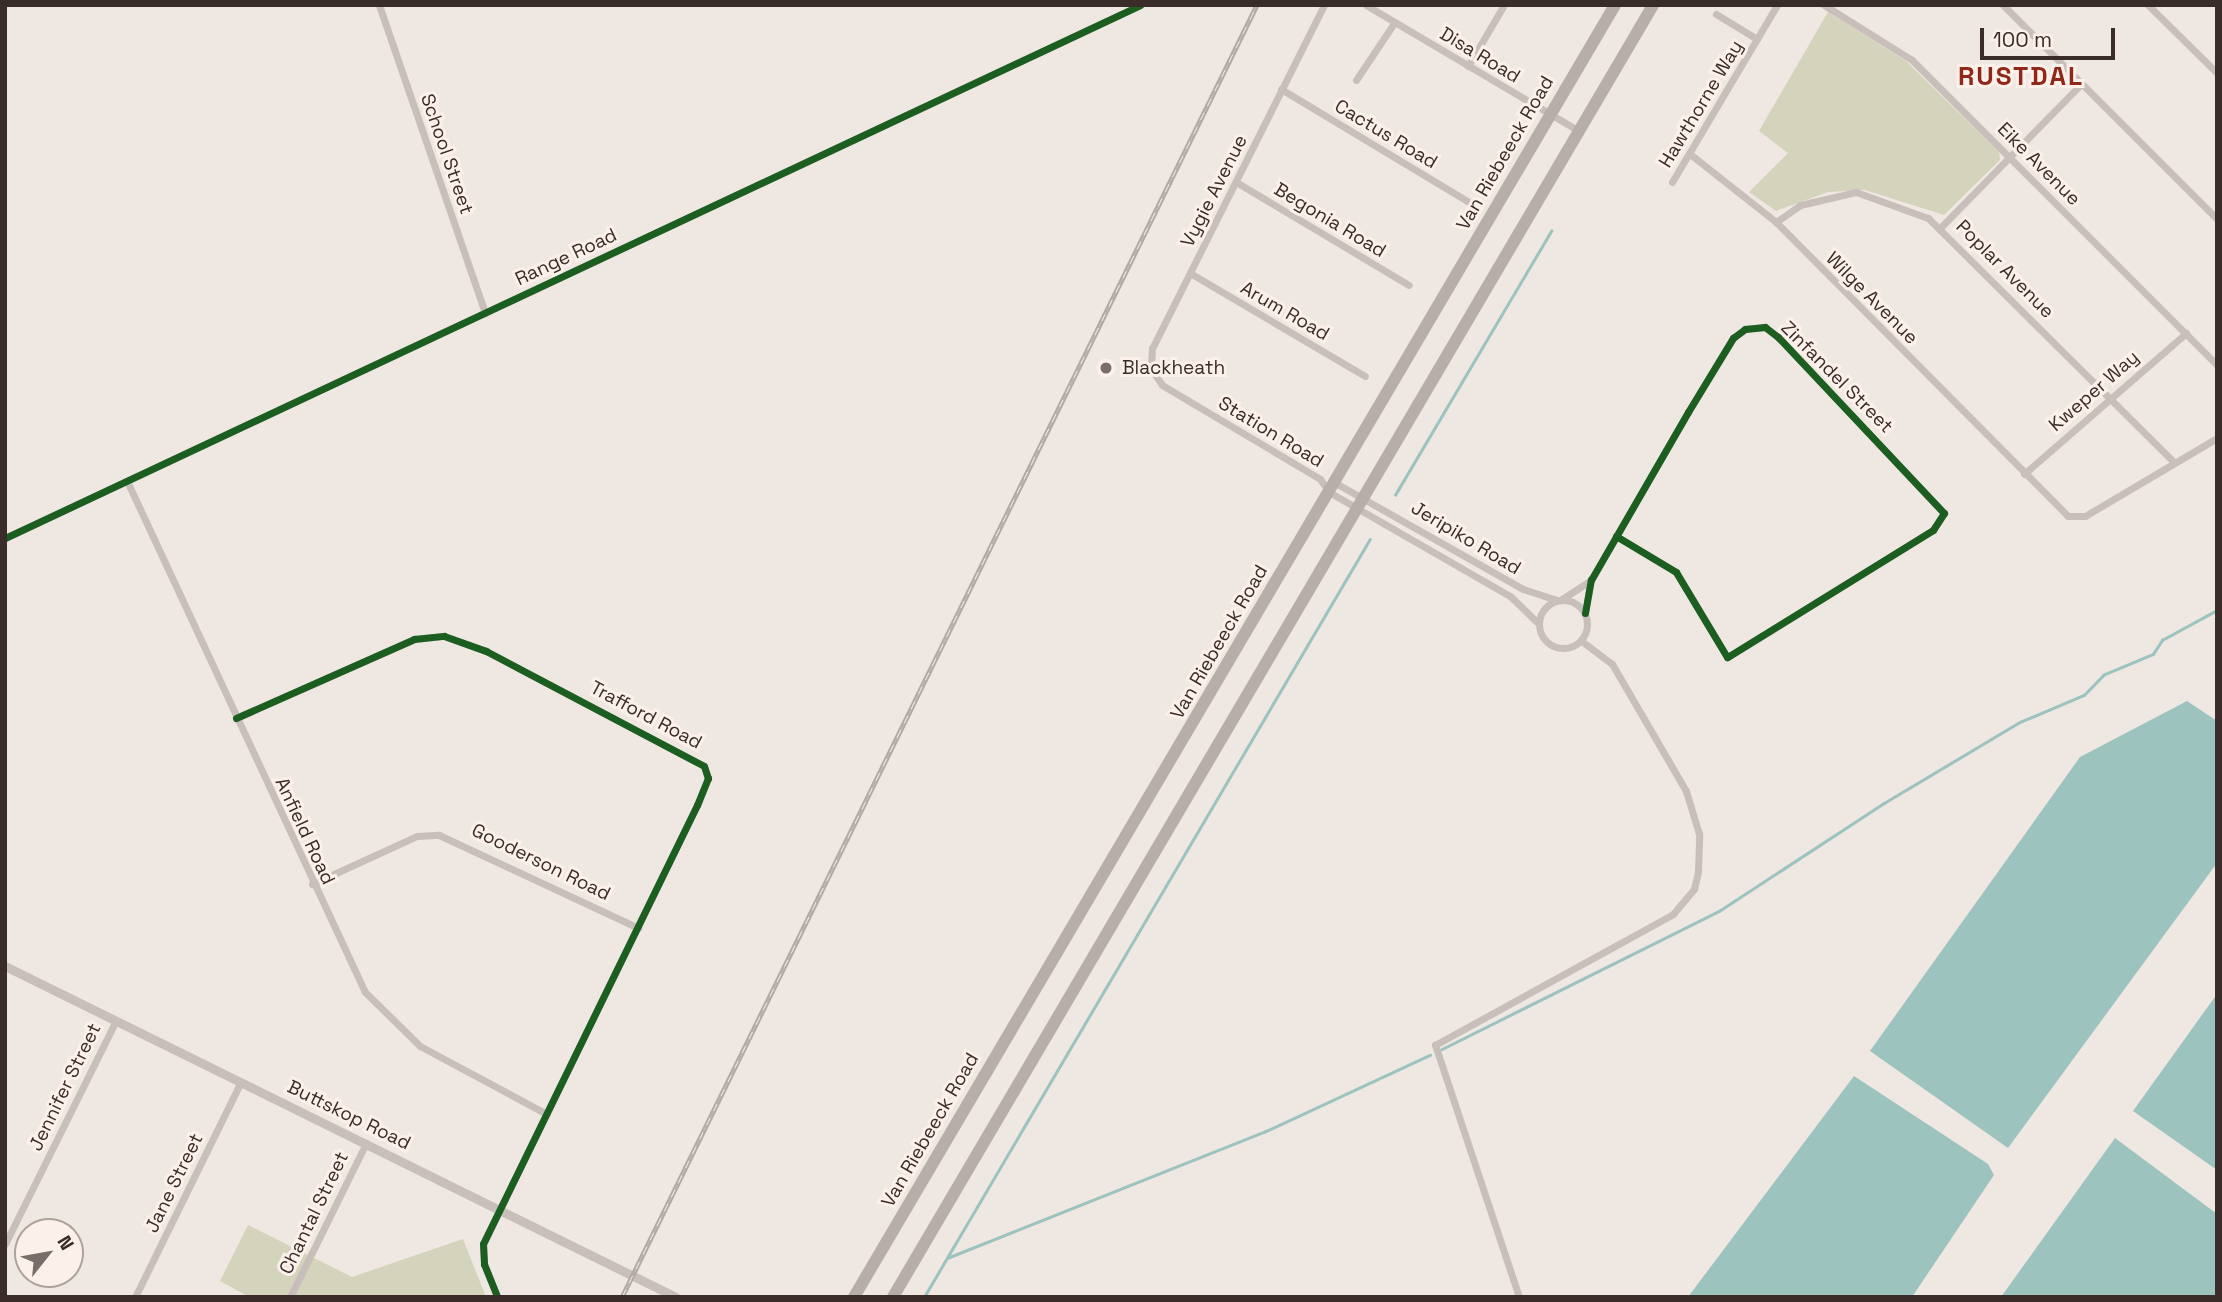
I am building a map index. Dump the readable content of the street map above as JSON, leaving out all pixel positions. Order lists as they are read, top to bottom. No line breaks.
{"streets":{"main road":["Van Riebeeck Road"],"street":["Disa Road","Hawthorne Way","Cactus Road","School Street","Eike Avenue","Vygie Avenue","Begonia Road","Range Road","Poplar Avenue","Wilge Avenue","Arum Road","Zinfandel Street","Kweper Way","Station Road","Jeripiko Road","Trafford Road","Anfield Road","Gooderson Road","Jennifer Street","Buttskop Road","Jane Street","Chantal Street"]},"crossings":[["Disa Road","Van Riebeeck Road"],["Hawthorne Way","Wilge Avenue"],["Cactus Road","Vygie Avenue"],["Van Riebeeck Road","Station Road"],["Van Riebeeck Road","Jeripiko Road"],["School Street","Range Road"],["Eike Avenue","Kweper Way"],["Vygie Avenue","Begonia Road"],["Vygie Avenue","Arum Road"],["Vygie Avenue","Station Road"],["Range Road","Anfield Road"],["Poplar Avenue","Wilge Avenue"],["Poplar Avenue","Kweper Way"],["Wilge Avenue","Kweper Way"],["Zinfandel Street","Jeripiko Road"],["Station Road","Jeripiko Road"],["Trafford Road","Anfield Road"],["Trafford Road","Gooderson Road"],["Trafford Road","Buttskop Road"],["Anfield Road","Gooderson Road"],["Jennifer Street","Buttskop Road"],["Buttskop Road","Jane Street"],["Buttskop Road","Chantal Street"]],"districts":["RUSTDAL"],"places":["Blackheath"],"scale_bar":"100 m","north":"top right"}
